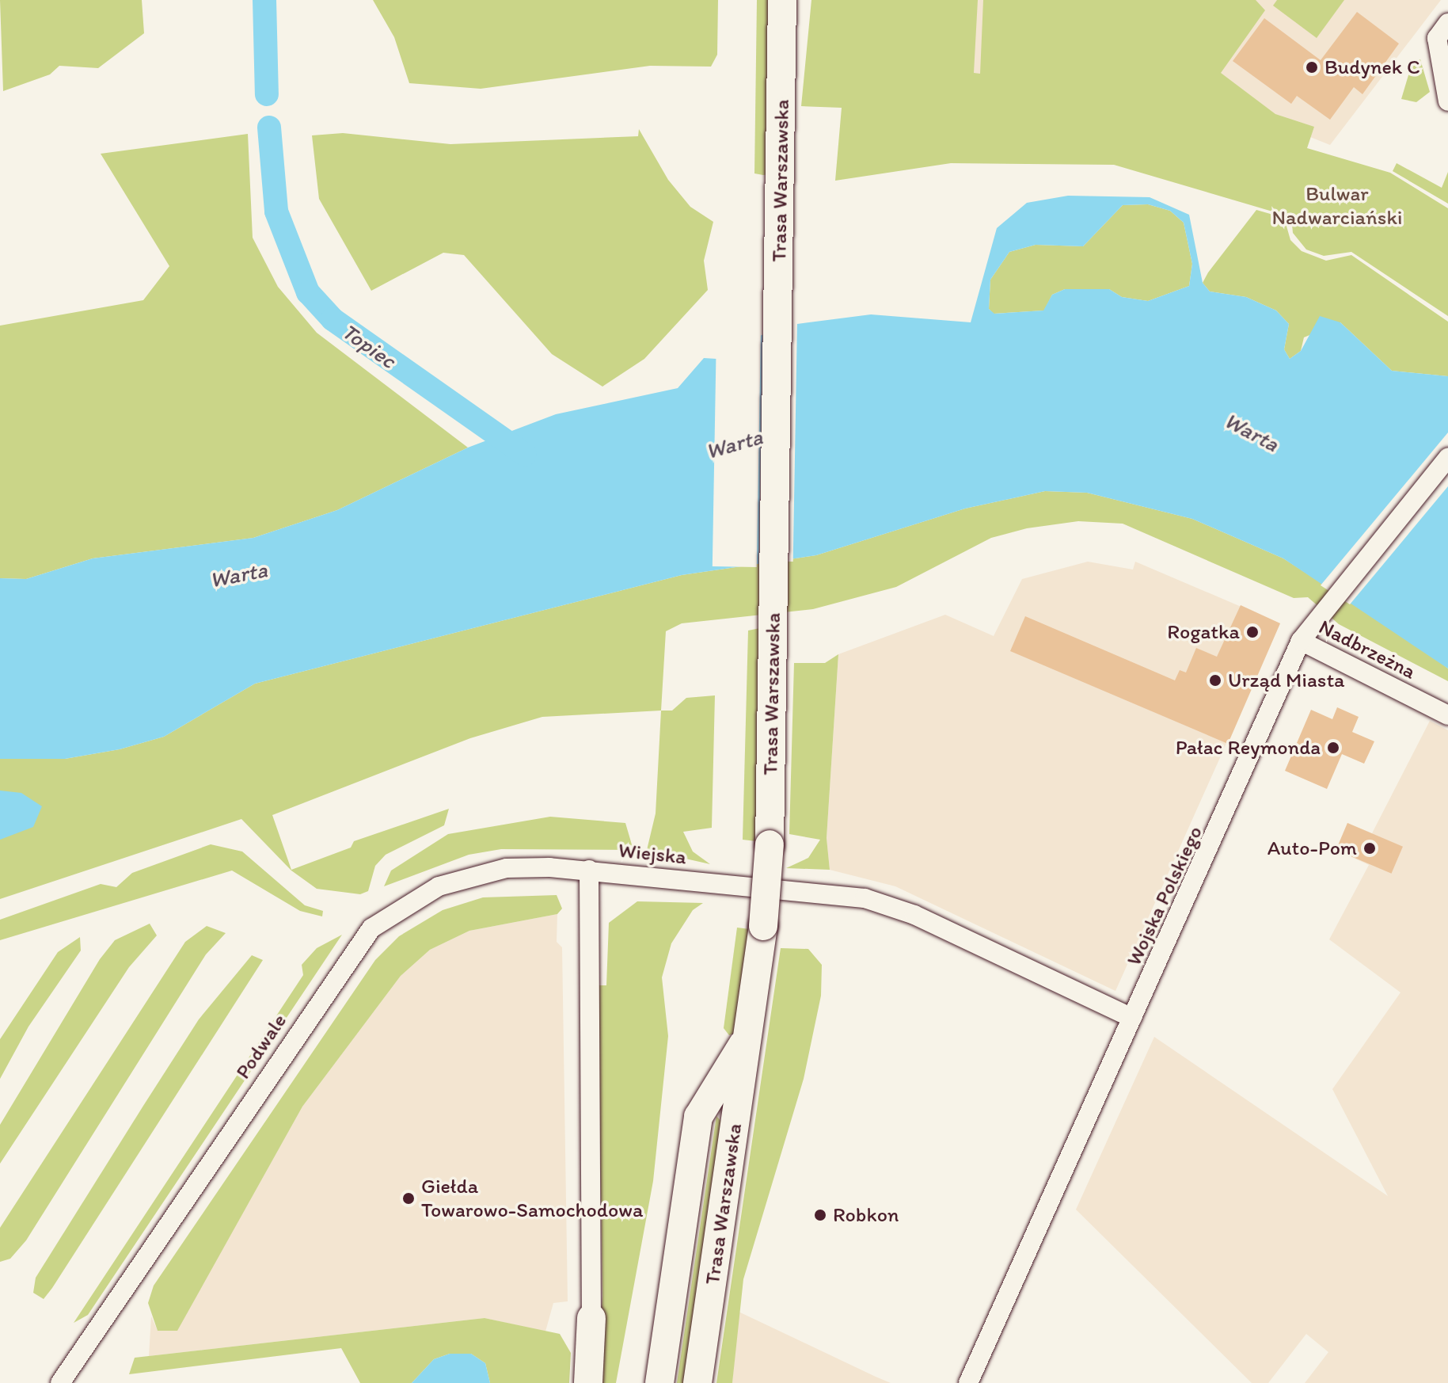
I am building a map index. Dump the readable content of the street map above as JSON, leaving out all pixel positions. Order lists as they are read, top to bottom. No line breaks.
{"streets":{"main road":["Trasa Warszawska"],"street":["Nadbrzeżna","Wiejska","Wojska Polskiego","Podwale"]},"crossings":[["Nadbrzeżna","Wojska Polskiego"],["Wiejska","Wojska Polskiego"],["Wiejska","Podwale"]],"water":["Topiec","Warta"],"parks":["Bulwar Nadwarciański"],"places":["Budynek C","Rogatka","Urząd Miasta","Pałac Reymonda","Auto-Pom","Giełda Towarowo-Samochodowa","Robkon"]}
